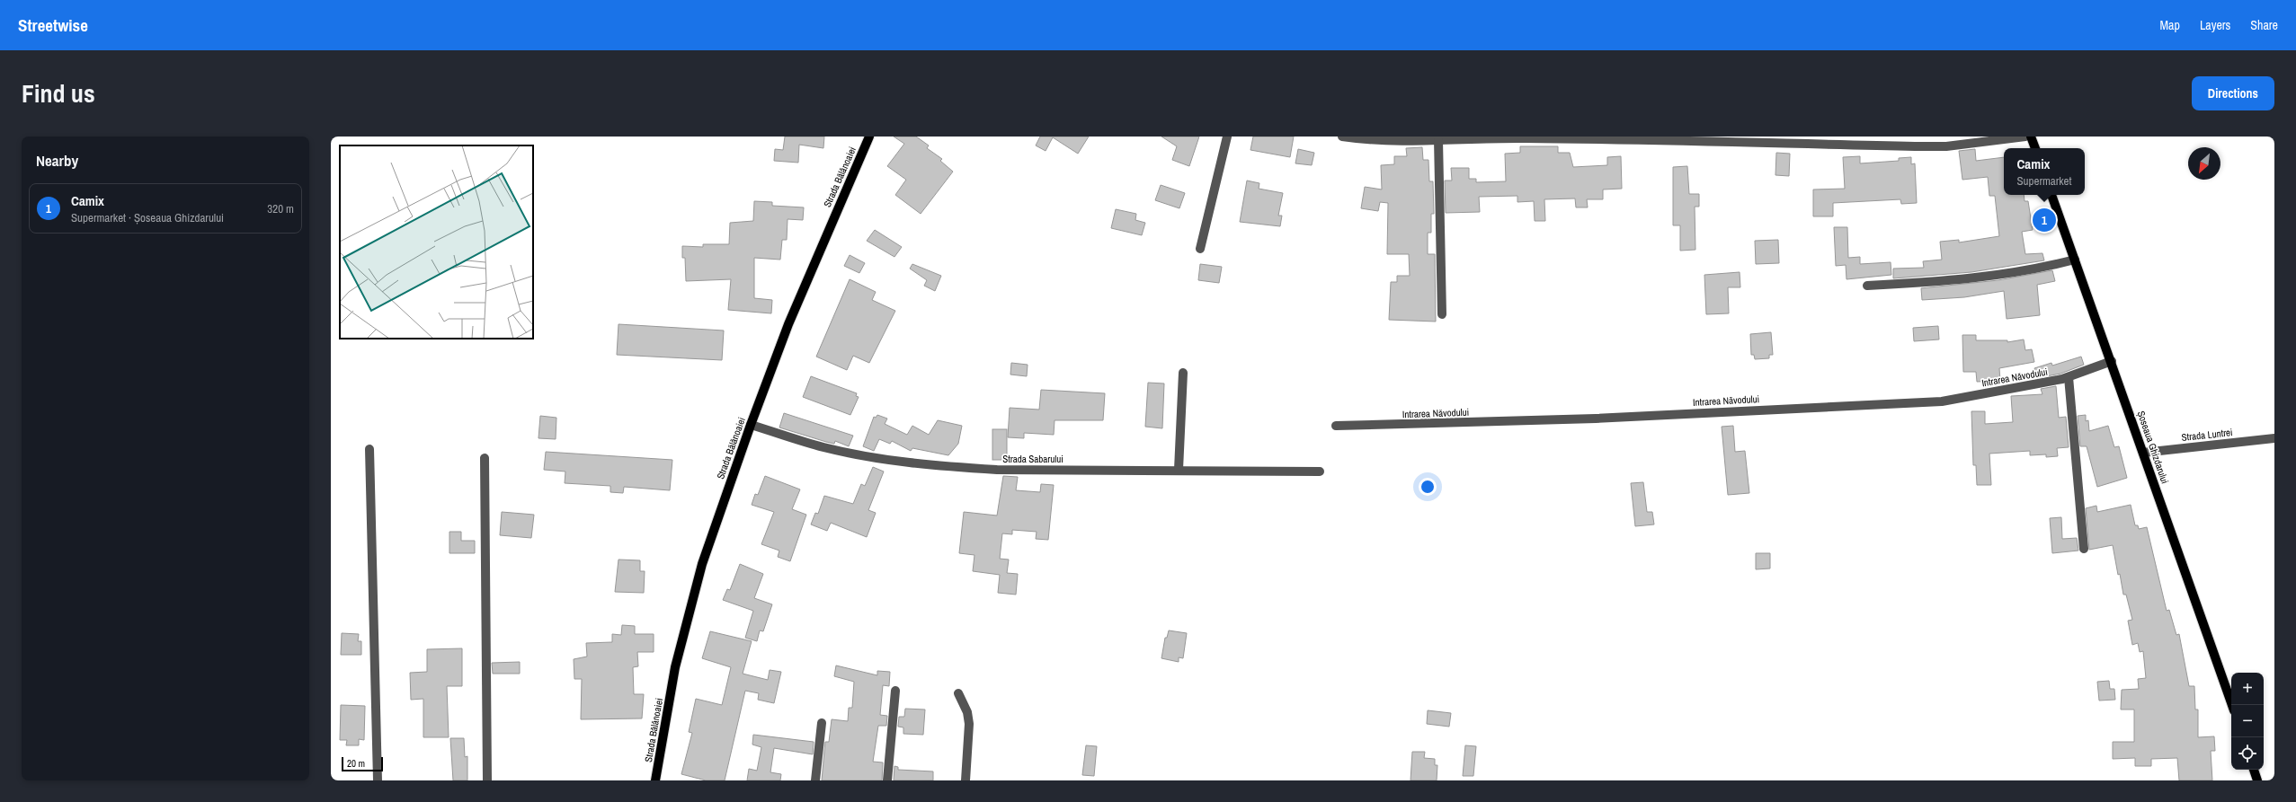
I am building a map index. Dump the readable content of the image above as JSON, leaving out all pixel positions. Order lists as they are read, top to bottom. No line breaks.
{"streets":{"main road":["Strada Bălănoaiei","Șoseaua Ghizdarului"],"street":["Intrarea Năvodului","Strada Luntrei","Strada Sabarului"]},"crossings":[["Strada Bălănoaiei","Strada Sabarului"],["Intrarea Năvodului","Șoseaua Ghizdarului"],["Strada Luntrei","Șoseaua Ghizdarului"]],"scale_bar":"20 m","north":"bottom left","page":{"header":"Streetwise","nav":["Map","Layers","Share"],"title":"Find us","buttons":"Directions","heading":"Nearby","popup":["Camix","Supermarket"],"list":[{"mark":"1","name":"Camix","note":"Supermarket · Șoseaua Ghizdarului","value":"320 m"}],"pins":"1","map_buttons":["+","−"],"scale":"20 m"}}
